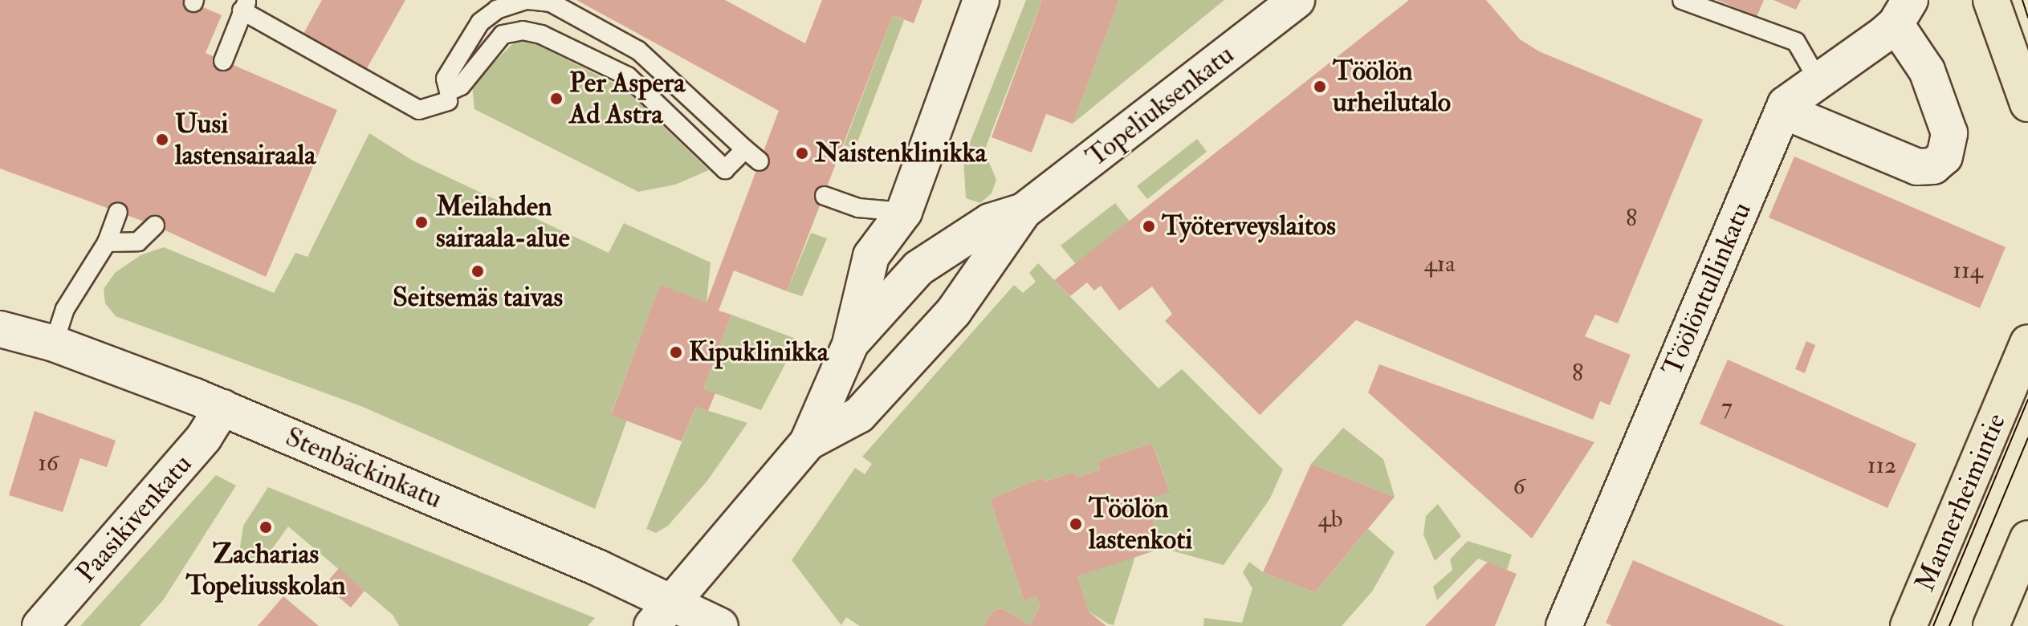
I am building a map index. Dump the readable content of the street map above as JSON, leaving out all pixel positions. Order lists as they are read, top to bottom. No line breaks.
{"streets":{"main road":["Mannerheimintie"],"street":["Topeliuksenkatu","Töölöntullinkatu","Stenbäckinkatu","Paasikivenkatu"]},"crossings":[["Topeliuksenkatu","Stenbäckinkatu"],["Stenbäckinkatu","Paasikivenkatu"]],"places":["Töölön urheilutalo","Per Aspera Ad Astra","Uusi lastensairaala","Naistenklinikka","Meilahden sairaala-alue","Työterveyslaitos","Seitsemäs taivas","Kipuklinikka","Töölön lastenkoti","Zacharias Topeliusskolan"],"house_numbers":["8","41a","114","8","7","16","112","6","4b"]}
